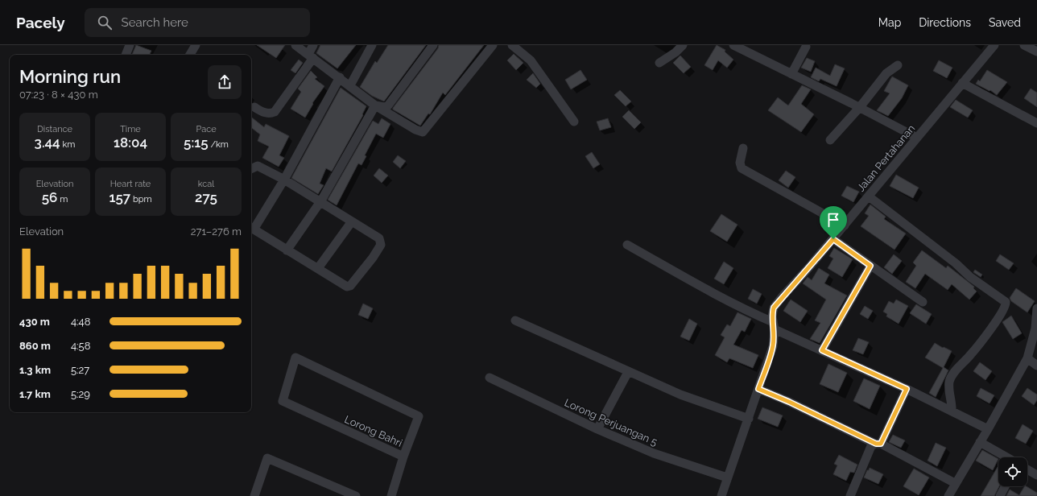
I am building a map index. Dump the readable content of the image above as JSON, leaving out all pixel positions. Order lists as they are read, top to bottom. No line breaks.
{"streets":{"street":["Jalan Pertahanan","Lorong Perjuangan 5","Lorong Bahri"]},"crossings":[["Jalan Pertahanan","Lorong Perjuangan 5"]],"page":{"header":"Pacely","search":"Search here","nav":["Map","Directions","Saved"],"heading":["Morning run","07:23 · 8 × 430 m"],"stats":[["Distance","3.44 km"],["Time","18:04"],["Pace","5:15 /km"],["Elevation","56 m"],["Heart rate","157 bpm"],["kcal","275"]],"chart":["Elevation","271–276 m"],"list":[{"name":"430 m","note":"4:48"},{"name":"860 m","note":"4:58"},{"name":"1.3 km","note":"5:27"},{"name":"1.7 km","note":"5:29"}]}}
